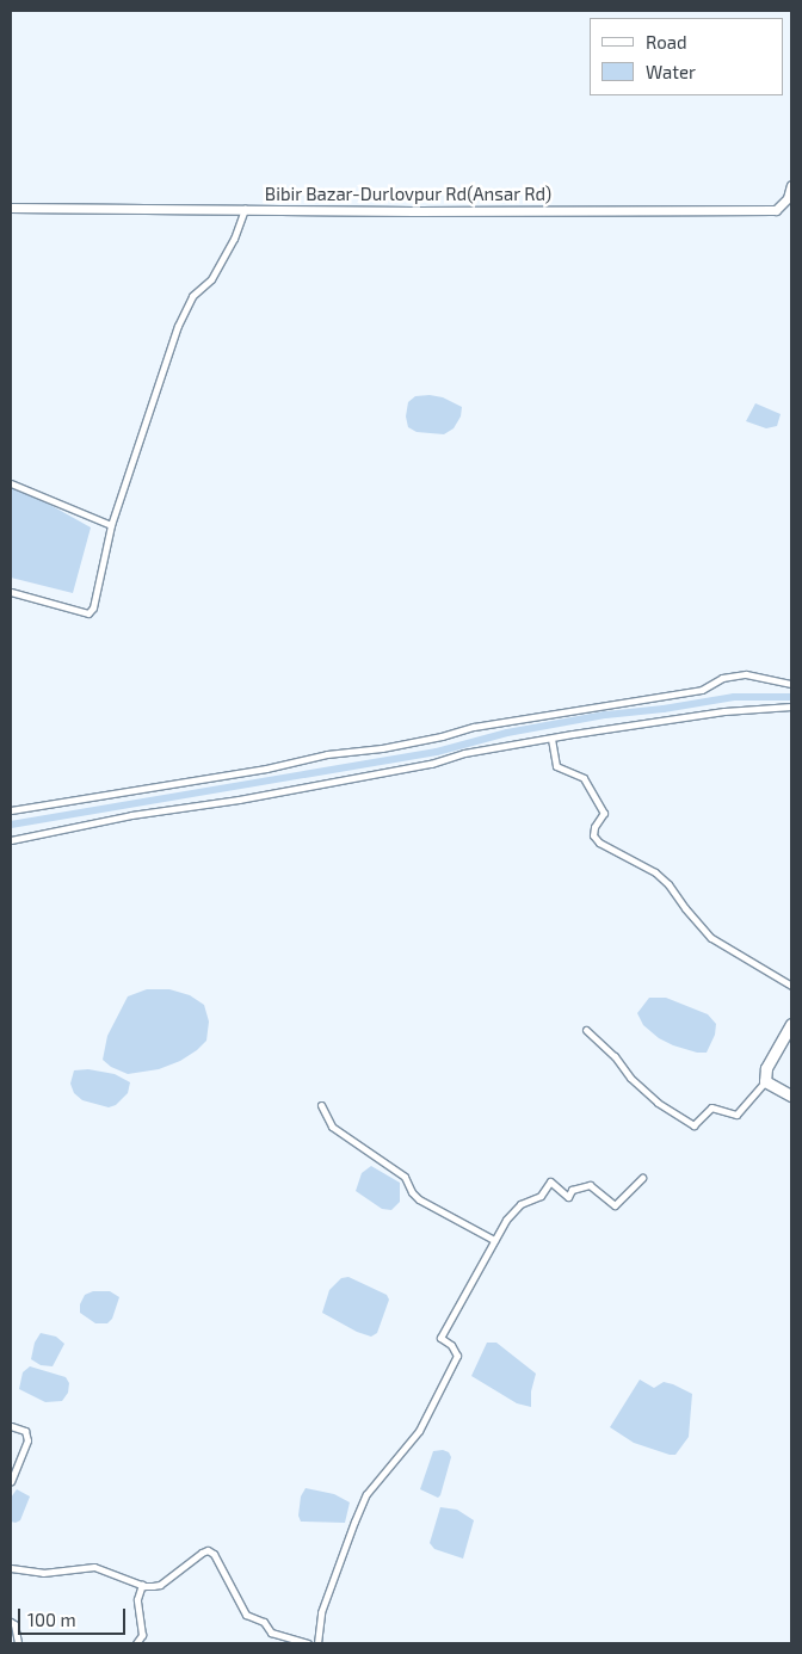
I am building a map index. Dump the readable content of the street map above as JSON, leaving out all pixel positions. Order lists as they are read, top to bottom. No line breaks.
{"streets":{"street":["Bibir Bazar-Durlovpur Rd(Ansar Rd)"]},"legend":["Road","Water"],"scale_bar":"100 m"}
